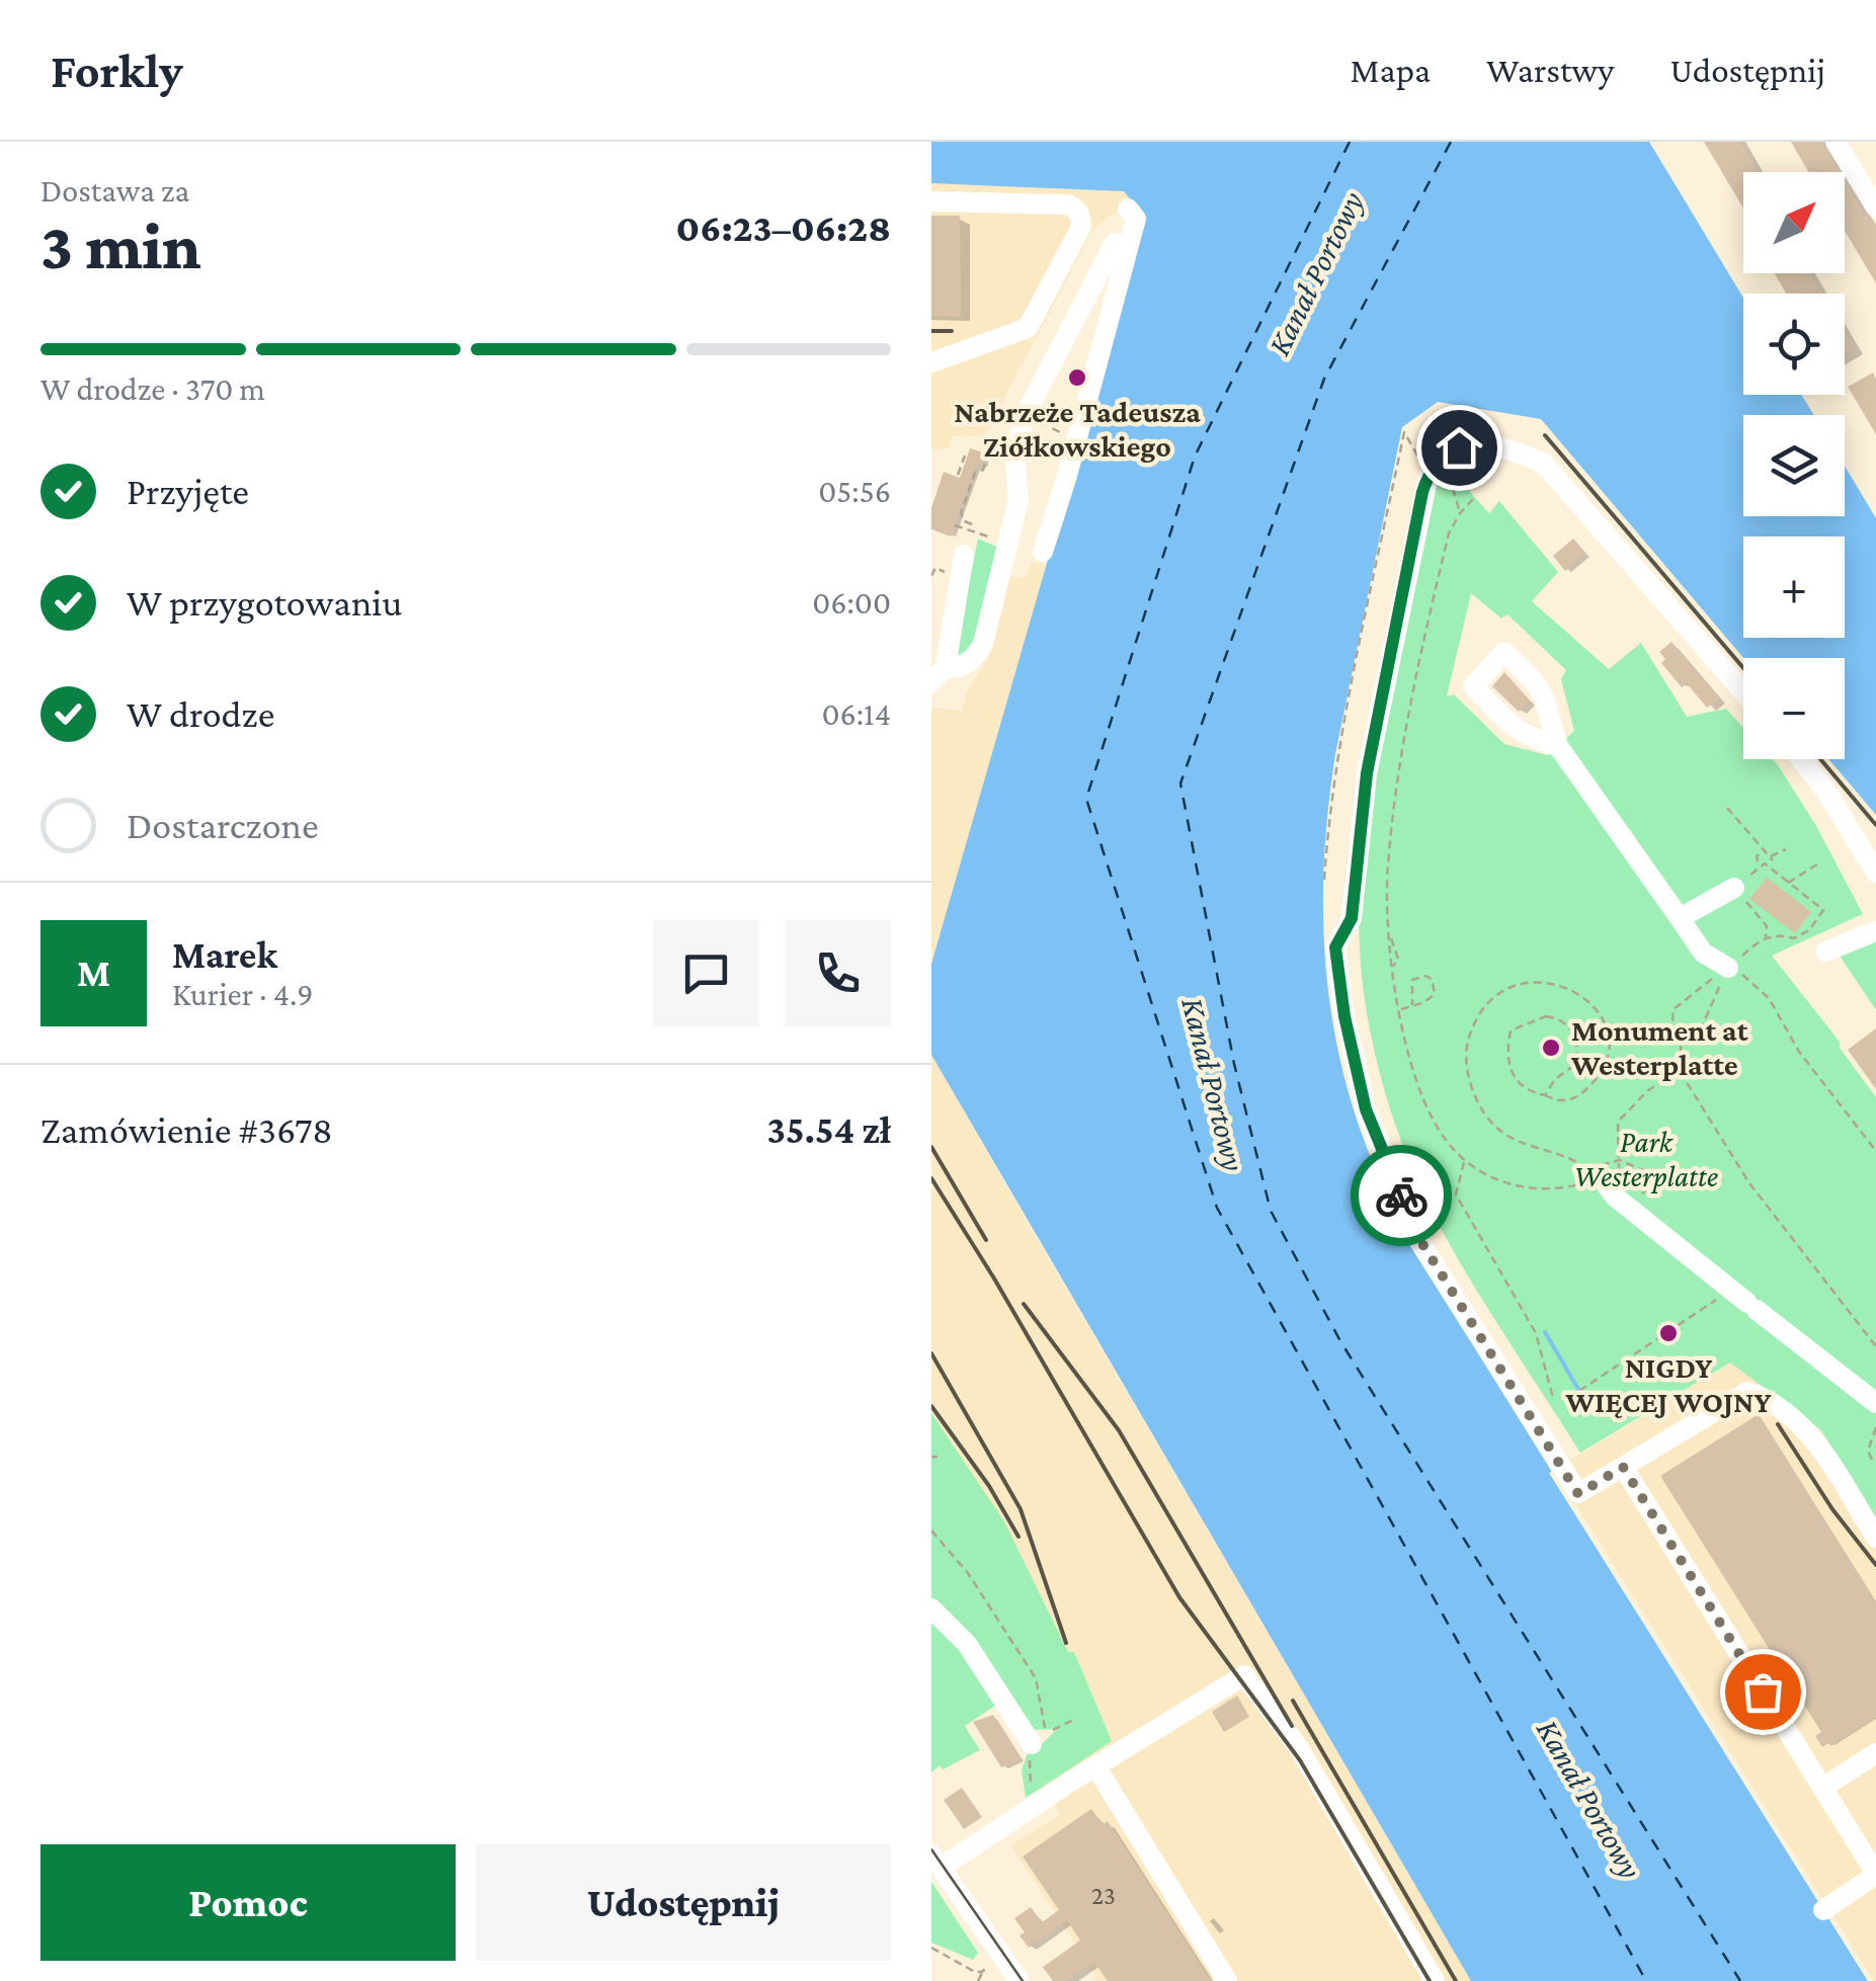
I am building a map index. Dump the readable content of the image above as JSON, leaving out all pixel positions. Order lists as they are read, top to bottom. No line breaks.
{"water":["Kanał Portowy"],"parks":["Park Westerplatte"],"places":["Nabrzeże Tadeusza Ziółkowskiego","Monument at Westerplatte","NIGDY WIĘCEJ WOJNY"],"house_numbers":["23"],"north":"top right","page":{"header":"Forkly","nav":["Mapa","Warstwy","Udostępnij"],"heading":["3 min","Dostawa za","06:23–06:28"],"panel":["Marek","Kurier · 4.9","Zamówienie #3678","35.54 zł"],"map_buttons":["+","−"],"bar":"W drodze · 370 m","list":[["Przyjęte","05:56"],["W przygotowaniu","06:00"],["W drodze","06:14"],"Dostarczone"],"round":"M","buttons":["Pomoc","Udostępnij"]}}
